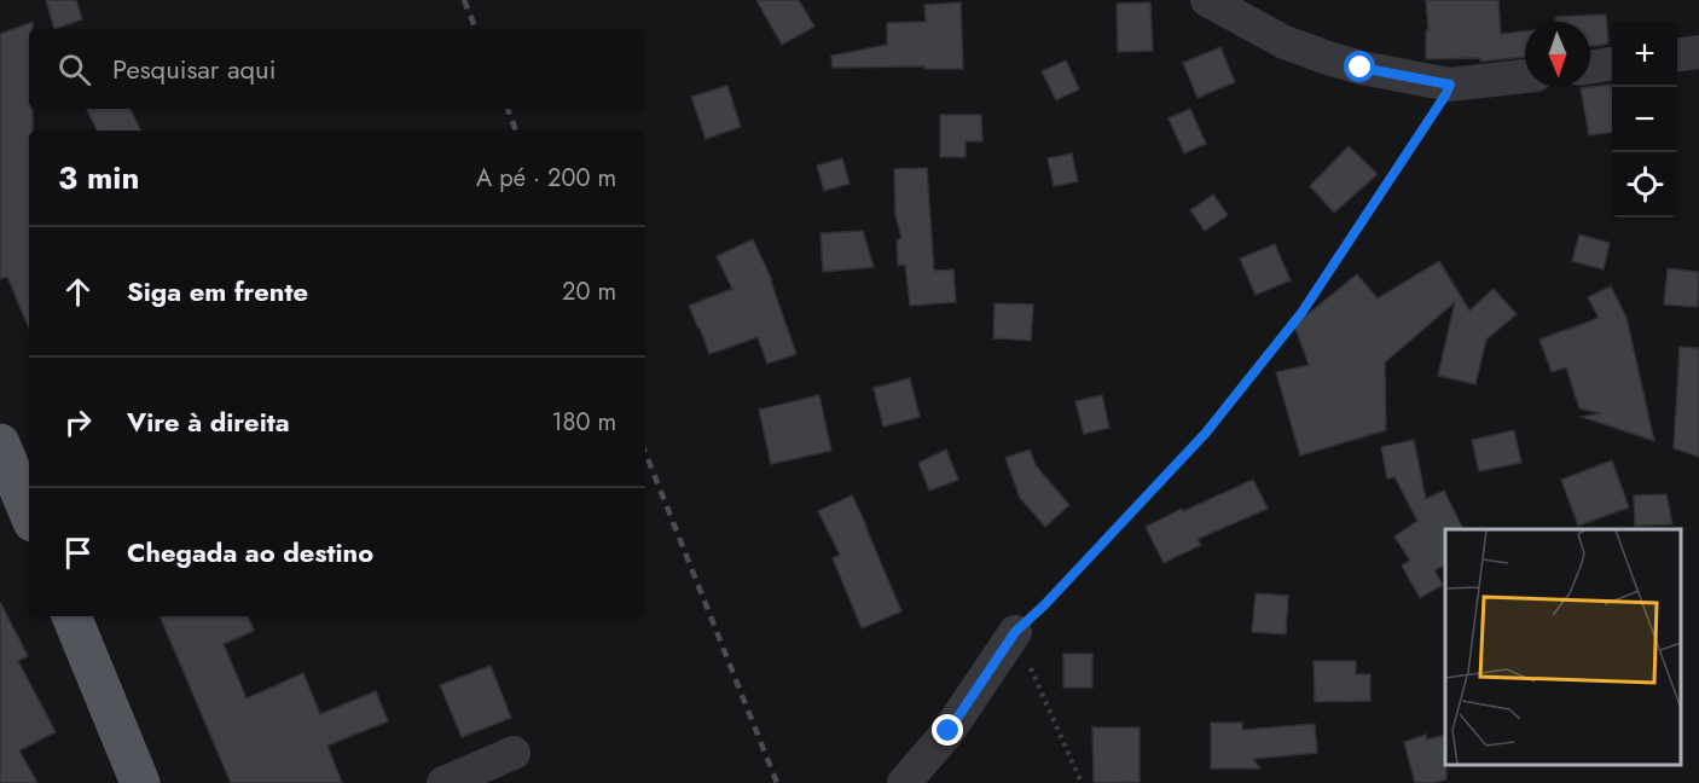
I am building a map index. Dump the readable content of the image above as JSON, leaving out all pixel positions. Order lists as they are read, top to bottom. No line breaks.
{"north":"bottom","page":{"map_buttons":["+","−"],"search":"Pesquisar aqui","heading":["3 min","A pé · 200 m"],"list":[["Siga em frente","20 m"],["Vire à direita","180 m"],"Chegada ao destino"]}}
